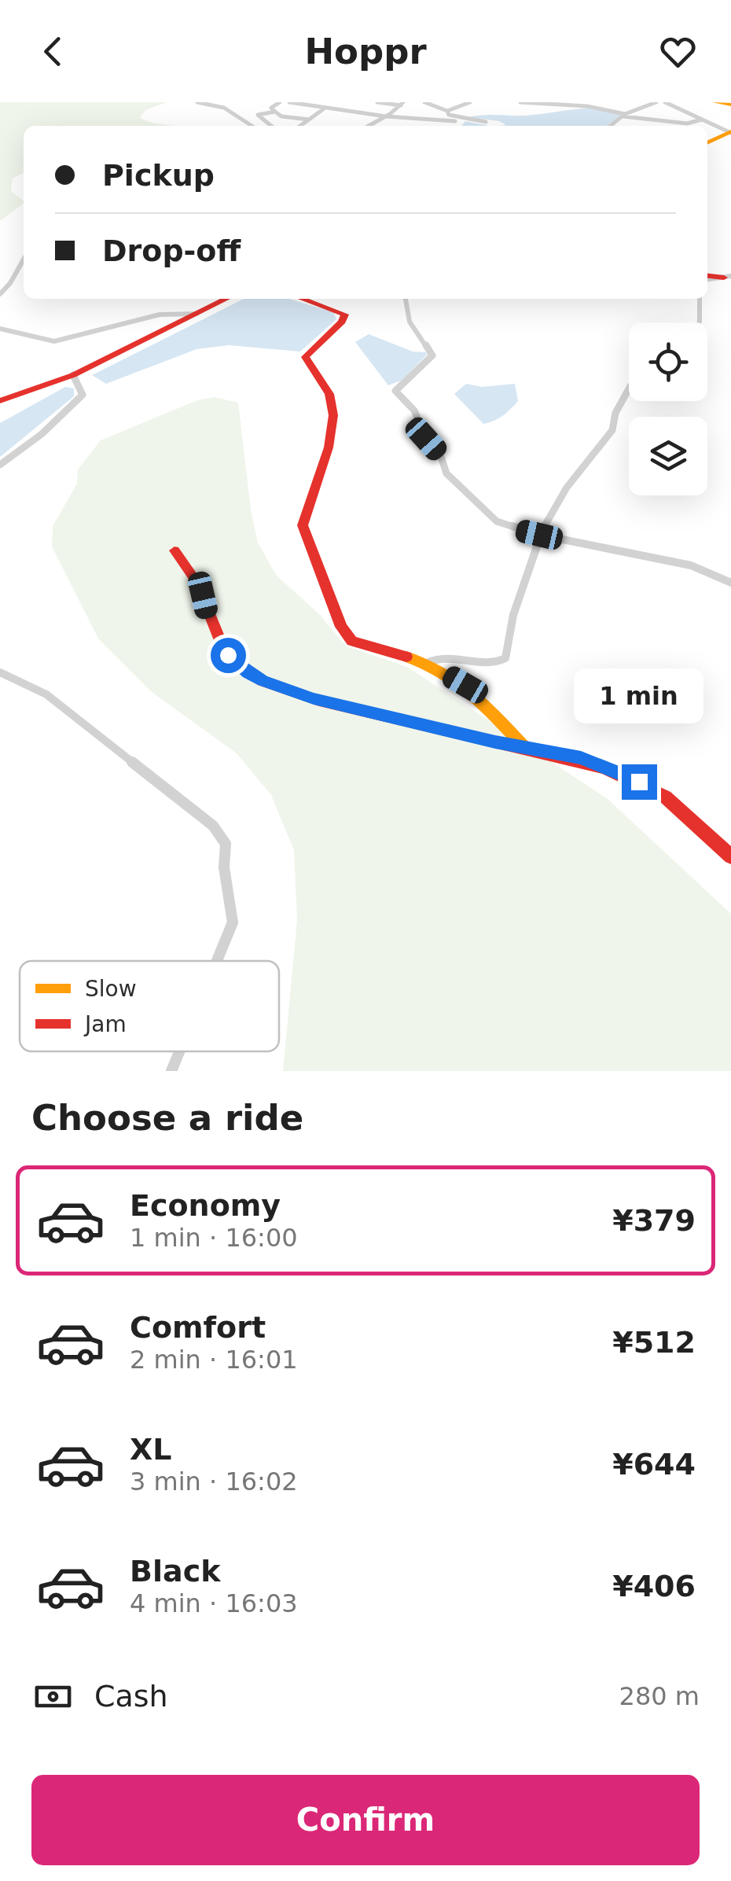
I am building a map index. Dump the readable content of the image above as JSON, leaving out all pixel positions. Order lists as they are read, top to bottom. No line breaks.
{"legend":["Slow","Jam"],"page":{"header":"Hoppr","banner":["Pickup","Drop-off"],"bubble":"1 min","heading":"Choose a ride","list":[{"name":"Economy","note":"1 min · 16:00","value":"¥379"},{"name":"Comfort","note":"2 min · 16:01","value":"¥512"},{"name":"XL","note":"3 min · 16:02","value":"¥644"},{"name":"Black","note":"4 min · 16:03","value":"¥406"}],"pay":["Cash","280 m"],"buttons":"Confirm"}}
